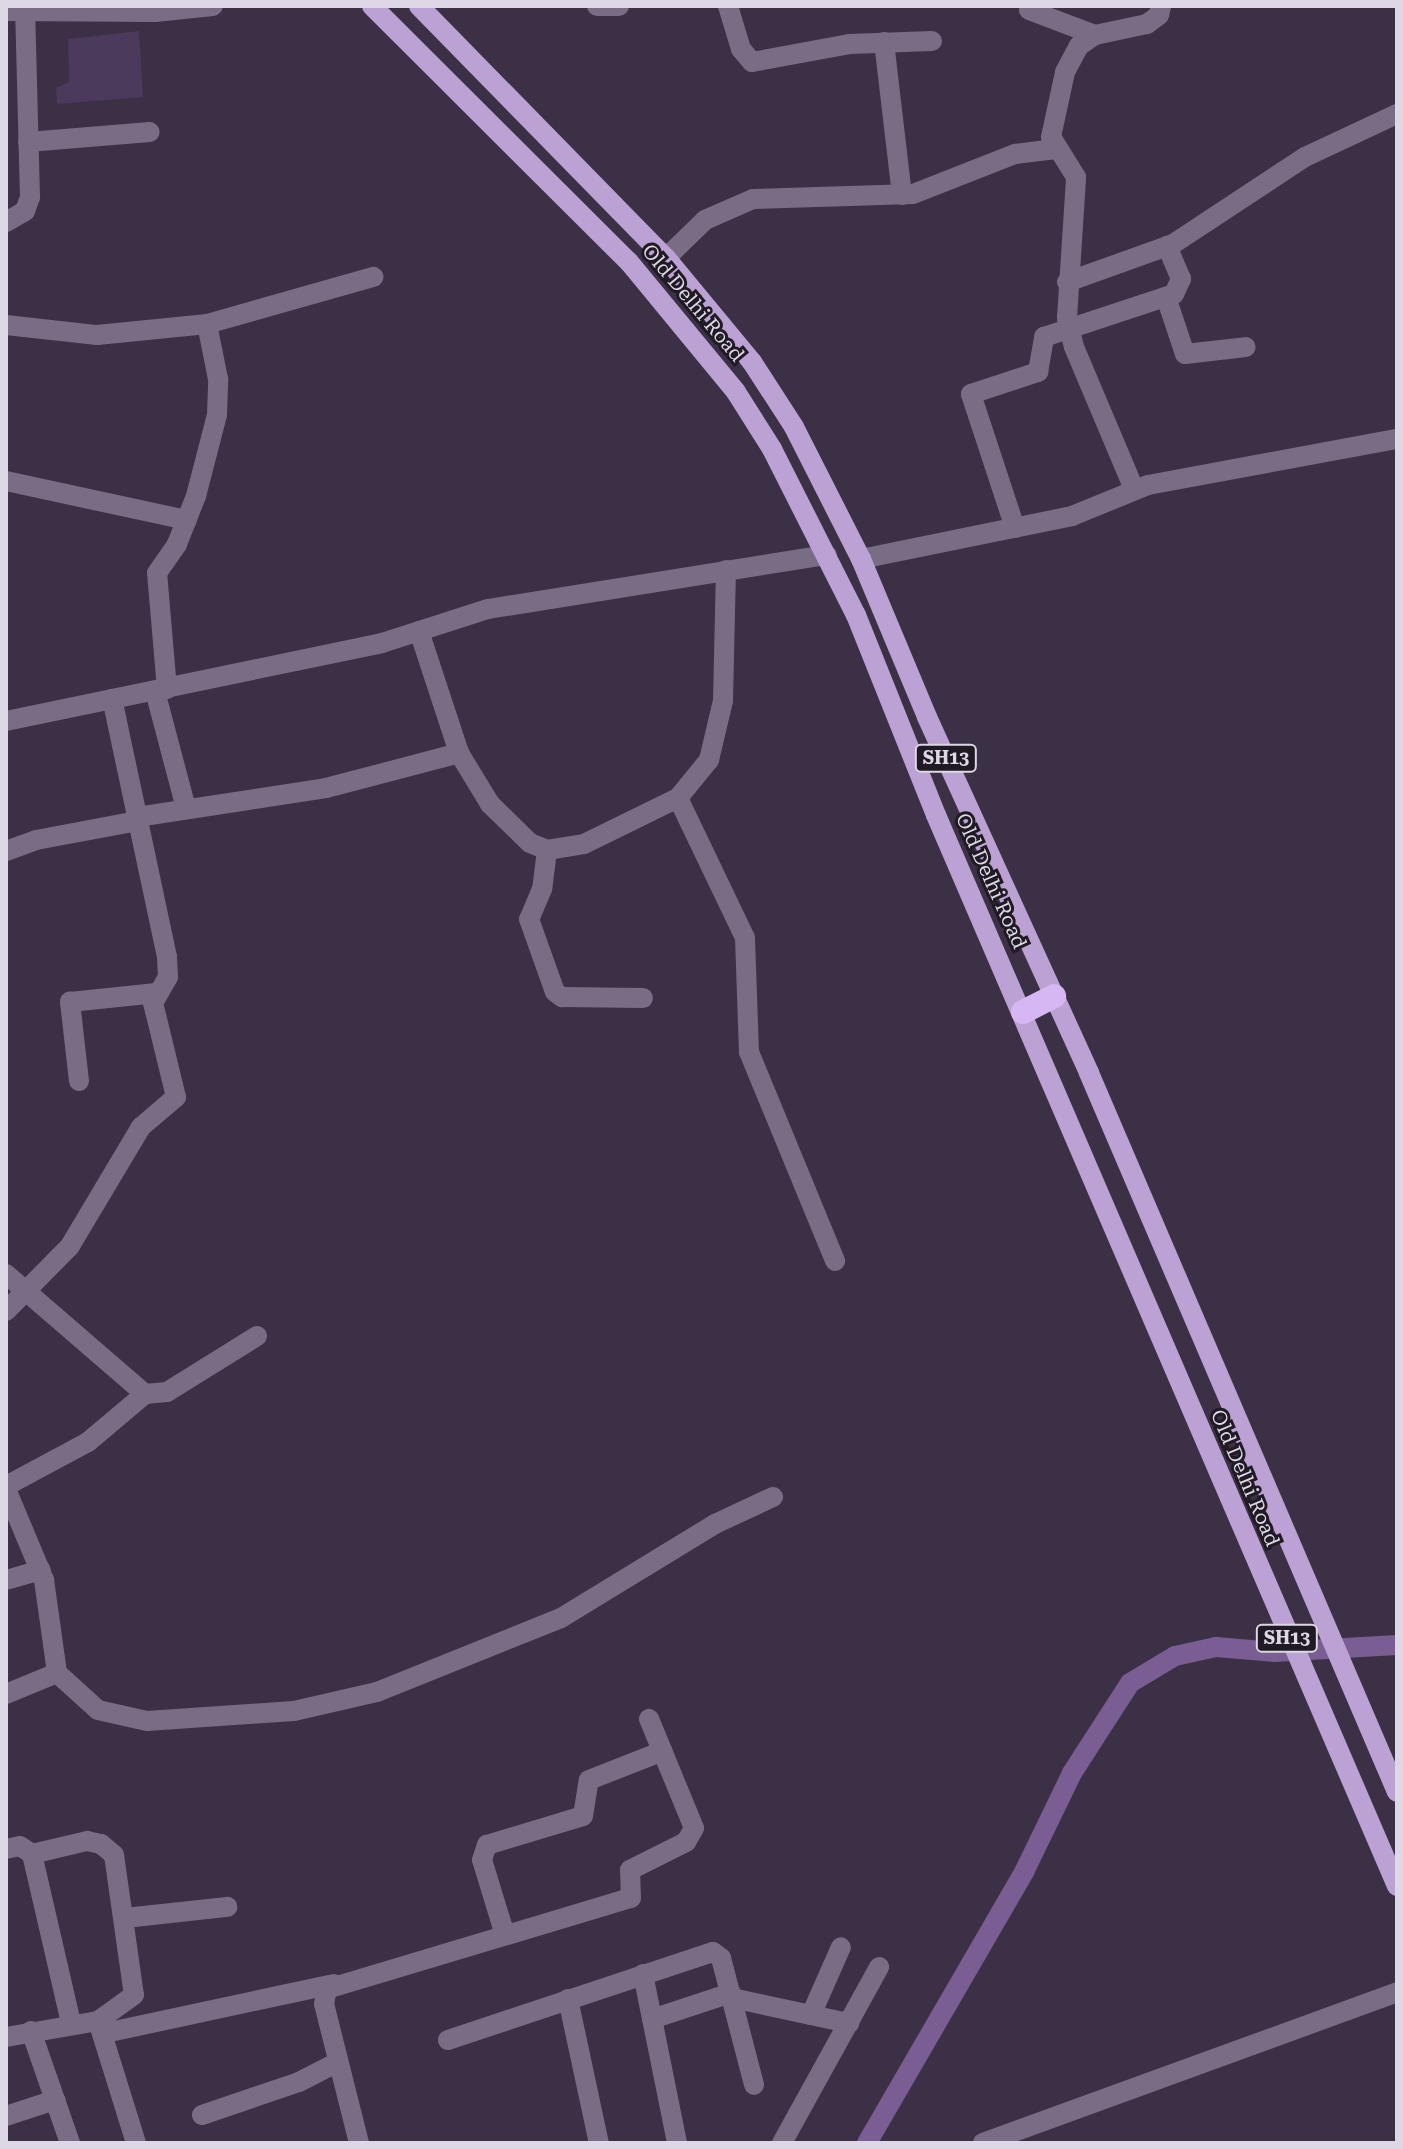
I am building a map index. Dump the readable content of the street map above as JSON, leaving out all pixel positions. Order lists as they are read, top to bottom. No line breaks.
{"streets":{"main road":["Old Delhi Road","SH13"]}}
